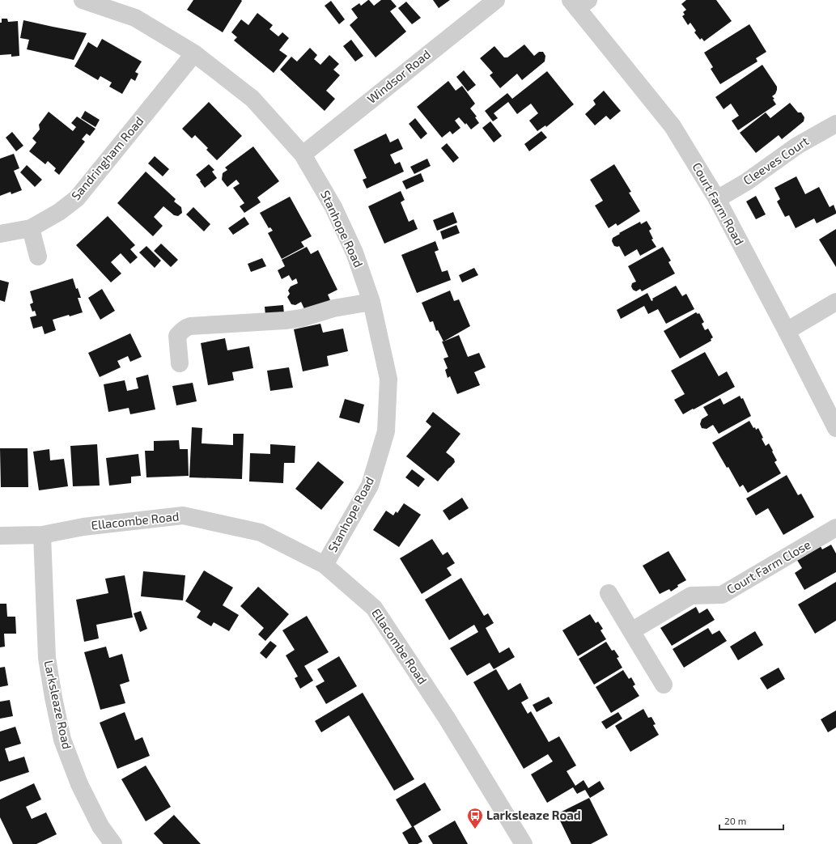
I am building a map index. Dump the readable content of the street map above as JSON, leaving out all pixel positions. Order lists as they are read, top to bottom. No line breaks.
{"streets":{"street":["Windsor Road","Sandringham Road","Cleeves Court","Court Farm Road","Stanhope Road","Ellacombe Road","Court Farm Close","Larksleaze Road"]},"crossings":[["Windsor Road","Stanhope Road"],["Sandringham Road","Stanhope Road"],["Cleeves Court","Court Farm Road"],["Stanhope Road","Ellacombe Road"],["Ellacombe Road","Larksleaze Road"]],"places":{"bus stop":["Larksleaze Road"]},"scale_bar":"20 m"}
